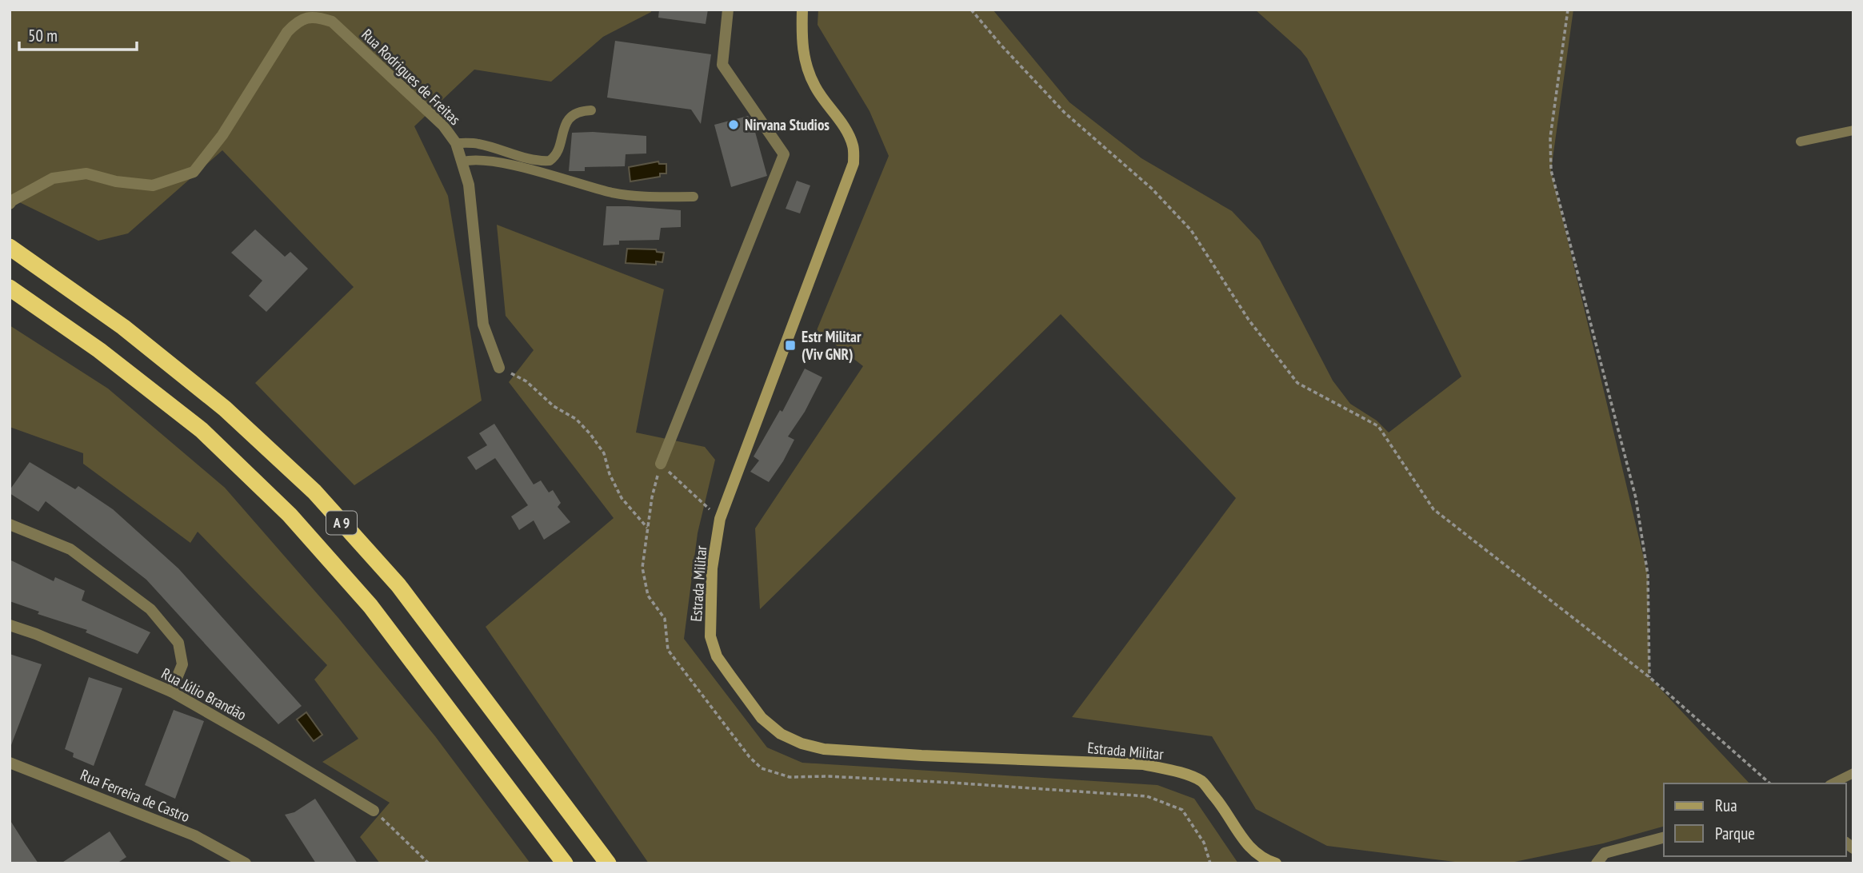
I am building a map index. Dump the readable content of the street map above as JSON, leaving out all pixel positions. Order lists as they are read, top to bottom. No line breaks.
{"streets":{"highway":["A 9"],"street":["Rua Rodrigues de Freitas","Estrada Militar","Rua Júlio Brandão","Rua Ferreira de Castro"]},"places":{"other":["Nirvana Studios"],"transit":["Estr Militar (Viv GNR)"]},"legend":["Rua","Parque"],"scale_bar":"50 m"}
